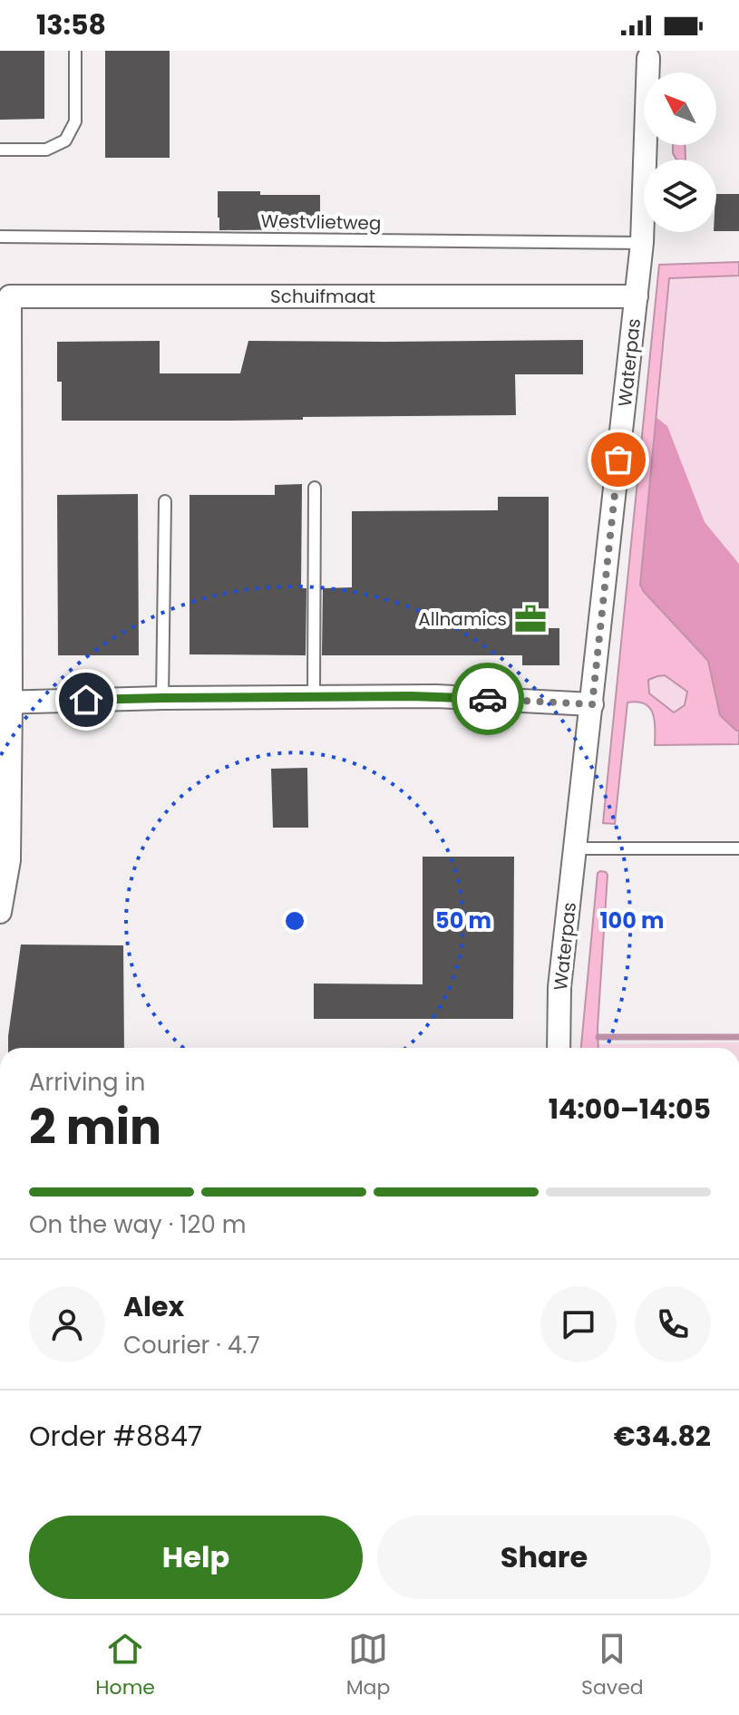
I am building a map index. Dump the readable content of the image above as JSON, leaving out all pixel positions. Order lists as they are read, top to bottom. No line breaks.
{"streets":{"street":["Schuifmaat","Waterpas"],"lane":["Westvlietweg"]},"crossings":[["Westvlietweg","Waterpas"],["Schuifmaat","Waterpas"]],"places":{"office":["Allnamics"]},"north":"top left","page":{"status":"13:58","heading":["2 min","Arriving in","14:00–14:05"],"panel":["Alex","Courier · 4.7","Order #8847","€34.82"],"bar":"On the way · 120 m","buttons":["Help","Share"],"tabs":["Home","Map","Saved"]},"rings":["50 m","100 m"]}
